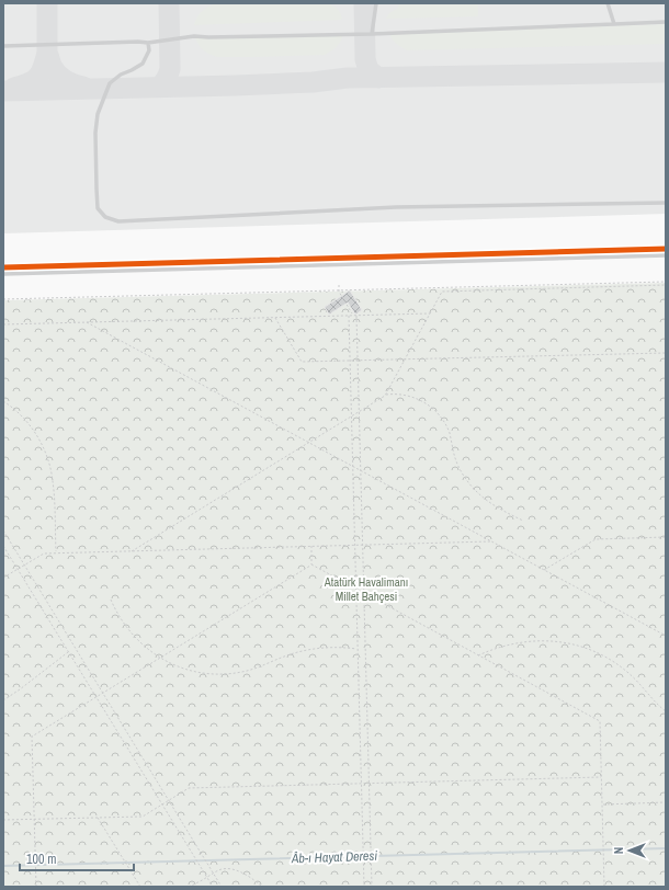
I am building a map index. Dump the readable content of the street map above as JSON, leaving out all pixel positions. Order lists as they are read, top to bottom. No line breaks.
{"water":["Âb-ı Hayat Deresi"],"parks":["Atatürk Havalimanı Millet Bahçesi"],"scale_bar":"100 m","north":"left"}
